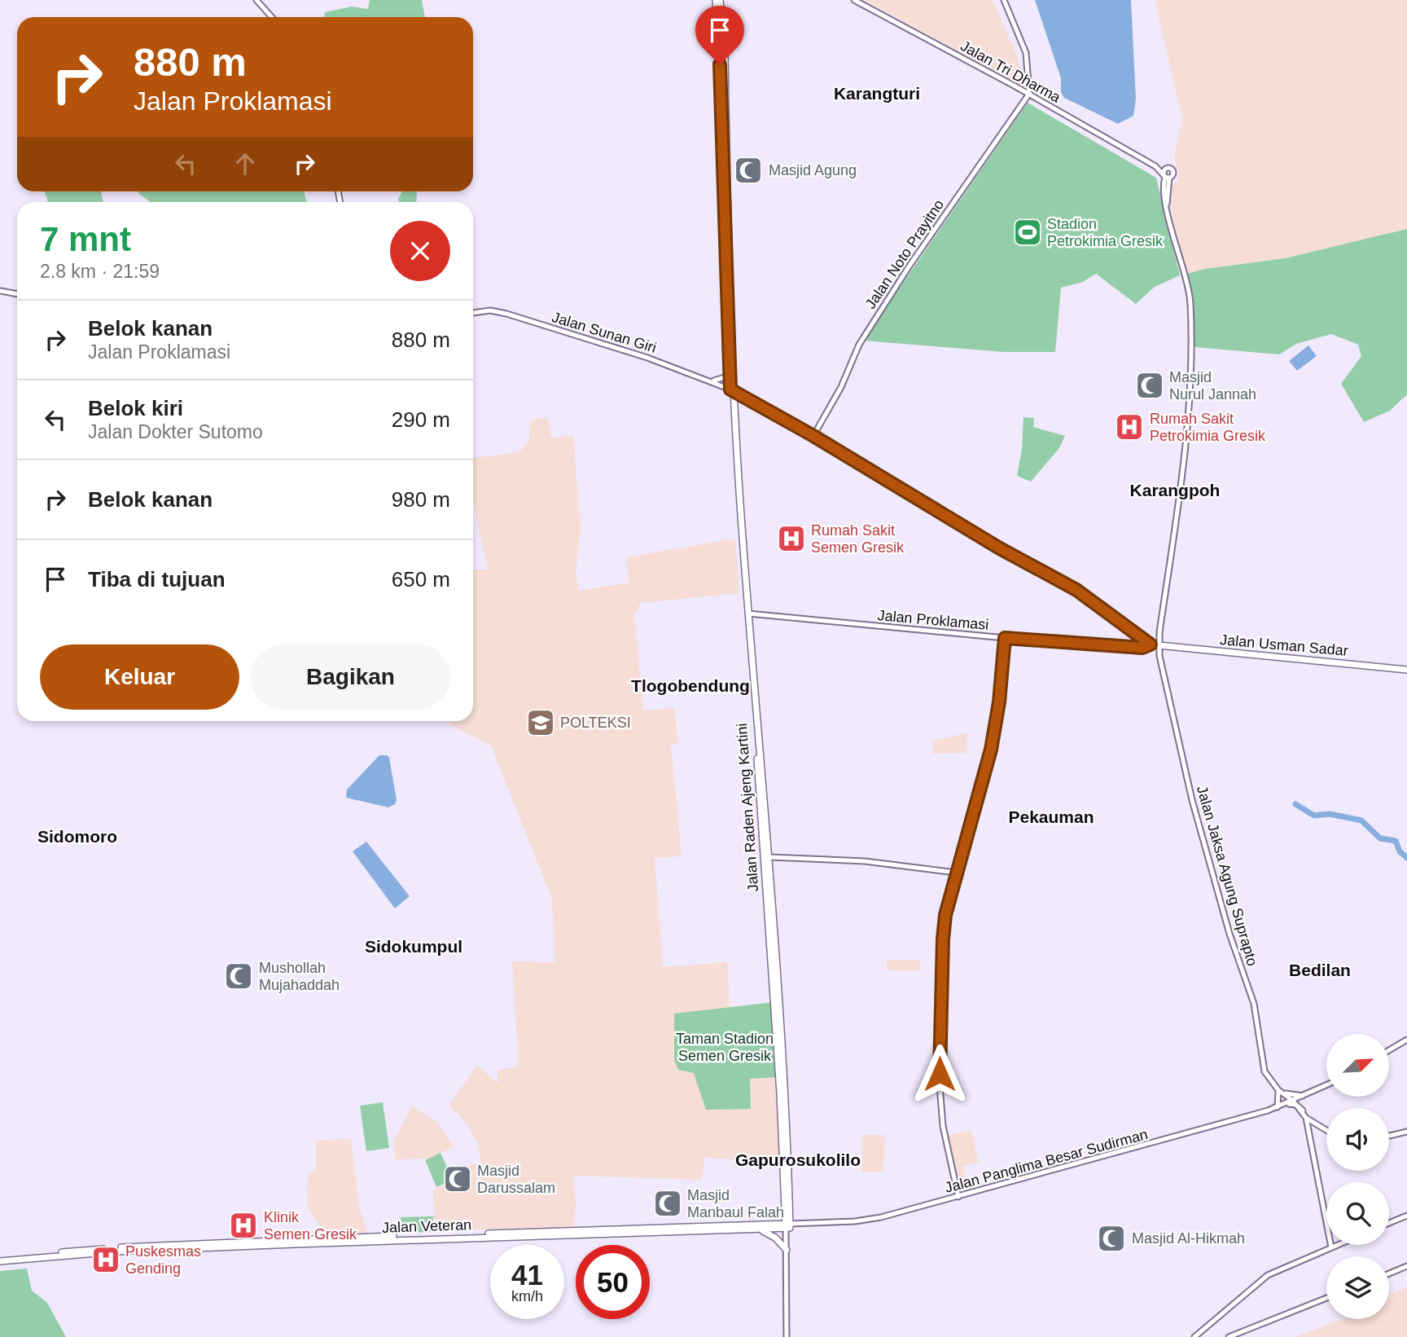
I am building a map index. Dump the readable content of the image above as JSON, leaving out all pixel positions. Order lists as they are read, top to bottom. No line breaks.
{"streets":{"highway":["Jalan Usman Sadar","Jalan Raden Ajeng Kartini","Jalan Veteran"],"main road":["Jalan Tri Dharma","Jalan Noto Prayitno","Jalan Sunan Giri","Jalan Proklamasi","Jalan Jaksa Agung Suprapto","Jalan Panglima Besar Sudirman"]},"crossings":[["Jalan Tri Dharma","Jalan Noto Prayitno"],["Jalan Tri Dharma","Jalan Jaksa Agung Suprapto"],["Jalan Noto Prayitno","Jalan Usman Sadar"],["Jalan Sunan Giri","Jalan Usman Sadar"],["Jalan Sunan Giri","Jalan Raden Ajeng Kartini"],["Jalan Proklamasi","Jalan Usman Sadar"],["Jalan Proklamasi","Jalan Raden Ajeng Kartini"],["Jalan Usman Sadar","Jalan Raden Ajeng Kartini"],["Jalan Usman Sadar","Jalan Jaksa Agung Suprapto"],["Jalan Raden Ajeng Kartini","Jalan Panglima Besar Sudirman"],["Jalan Raden Ajeng Kartini","Jalan Veteran"],["Jalan Jaksa Agung Suprapto","Jalan Panglima Besar Sudirman"],["Jalan Panglima Besar Sudirman","Jalan Veteran"]],"districts":["Karangturi","Karangpoh","Tlogobendung","Pekauman","Sidomoro","Sidokumpul","Bedilan","Gapurosukolilo"],"parks":["Taman Stadion Semen Gresik"],"places":{"mosque":["Masjid Agung","Masjid Nurul Jannah","Mushollah Mujahaddah","Masjid Darussalam","Masjid Manbaul Falah","Masjid Al-Hikmah"],"sports":["Stadion Petrokimia Gresik"],"hospital":["Rumah Sakit Petrokimia Gresik","Rumah Sakit Semen Gresik","Klinik Semen Gresik","Puskesmas Gending"],"school or university":["POLTEKSI"]},"north":"top right","page":{"turn":["880 m","Jalan Proklamasi"],"heading":["7 mnt","2.8 km · 21:59"],"list":[{"name":"Belok kanan","note":"Jalan Proklamasi","value":"880 m"},{"name":"Belok kiri","note":"Jalan Dokter Sutomo","value":"290 m"},{"name":"Belok kanan","value":"980 m"},{"name":"Tiba di tujuan","value":"650 m"}],"buttons":["Keluar","Bagikan"],"speed":"41 km/h","limit":"50"}}
